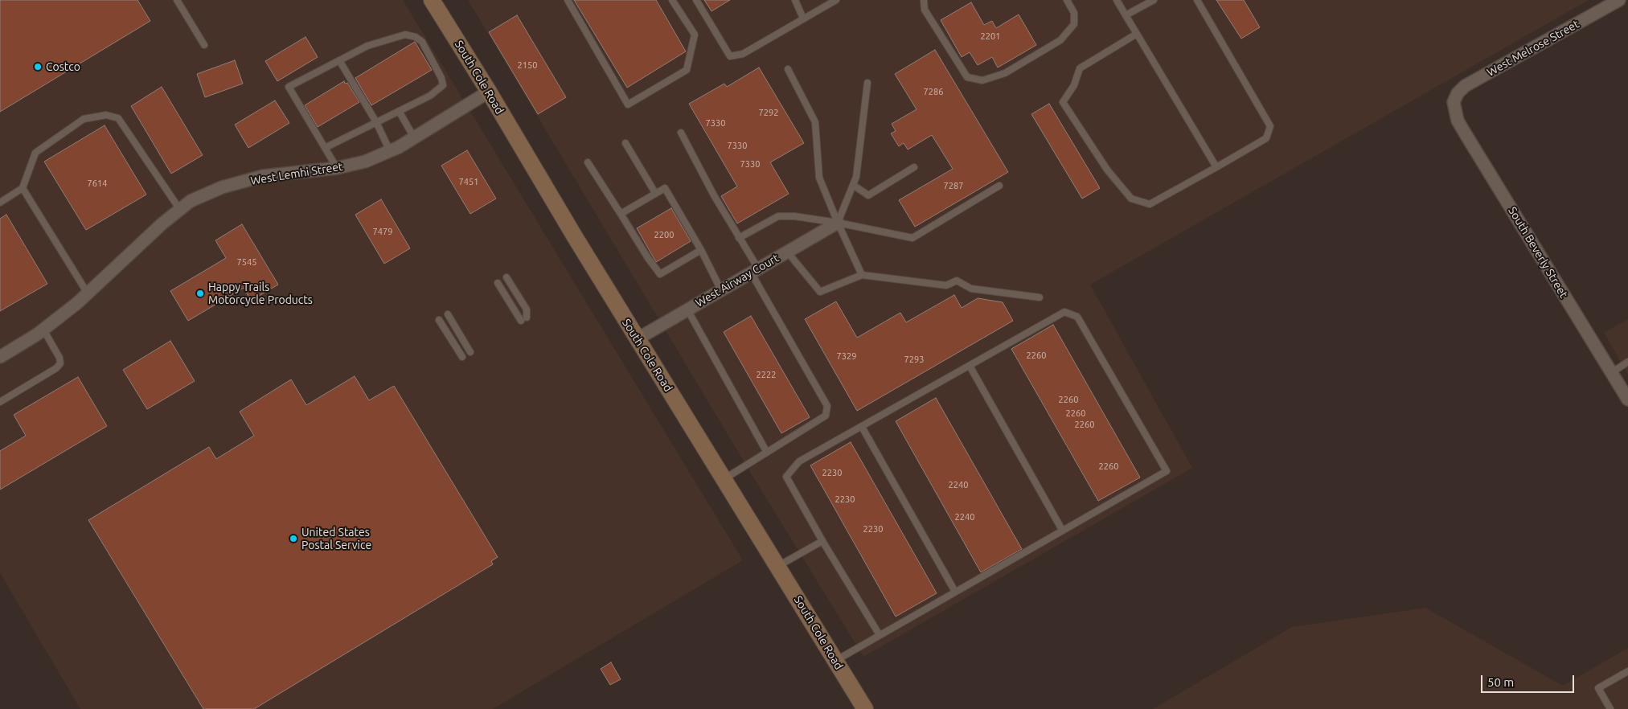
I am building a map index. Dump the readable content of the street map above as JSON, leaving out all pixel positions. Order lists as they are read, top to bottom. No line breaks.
{"streets":{"main road":["South Cole Road"],"street":["West Melrose Street","West Lemhi Street","South Beverly Street","West Airway Court"]},"crossings":[["West Melrose Street","South Beverly Street"],["South Cole Road","West Lemhi Street"],["South Cole Road","West Airway Court"]],"places":["Costco","Happy Trails Motorcycle Products","United States Postal Service"],"house_numbers":["2201","2150","7286","7292","7330","7330","7330","7451","7614","7287","7479","2200","7545","2260","7329","7293","2222","2260","2260","2260","2260","2230","2240","2230","2240","2230"],"scale_bar":"50 m"}
